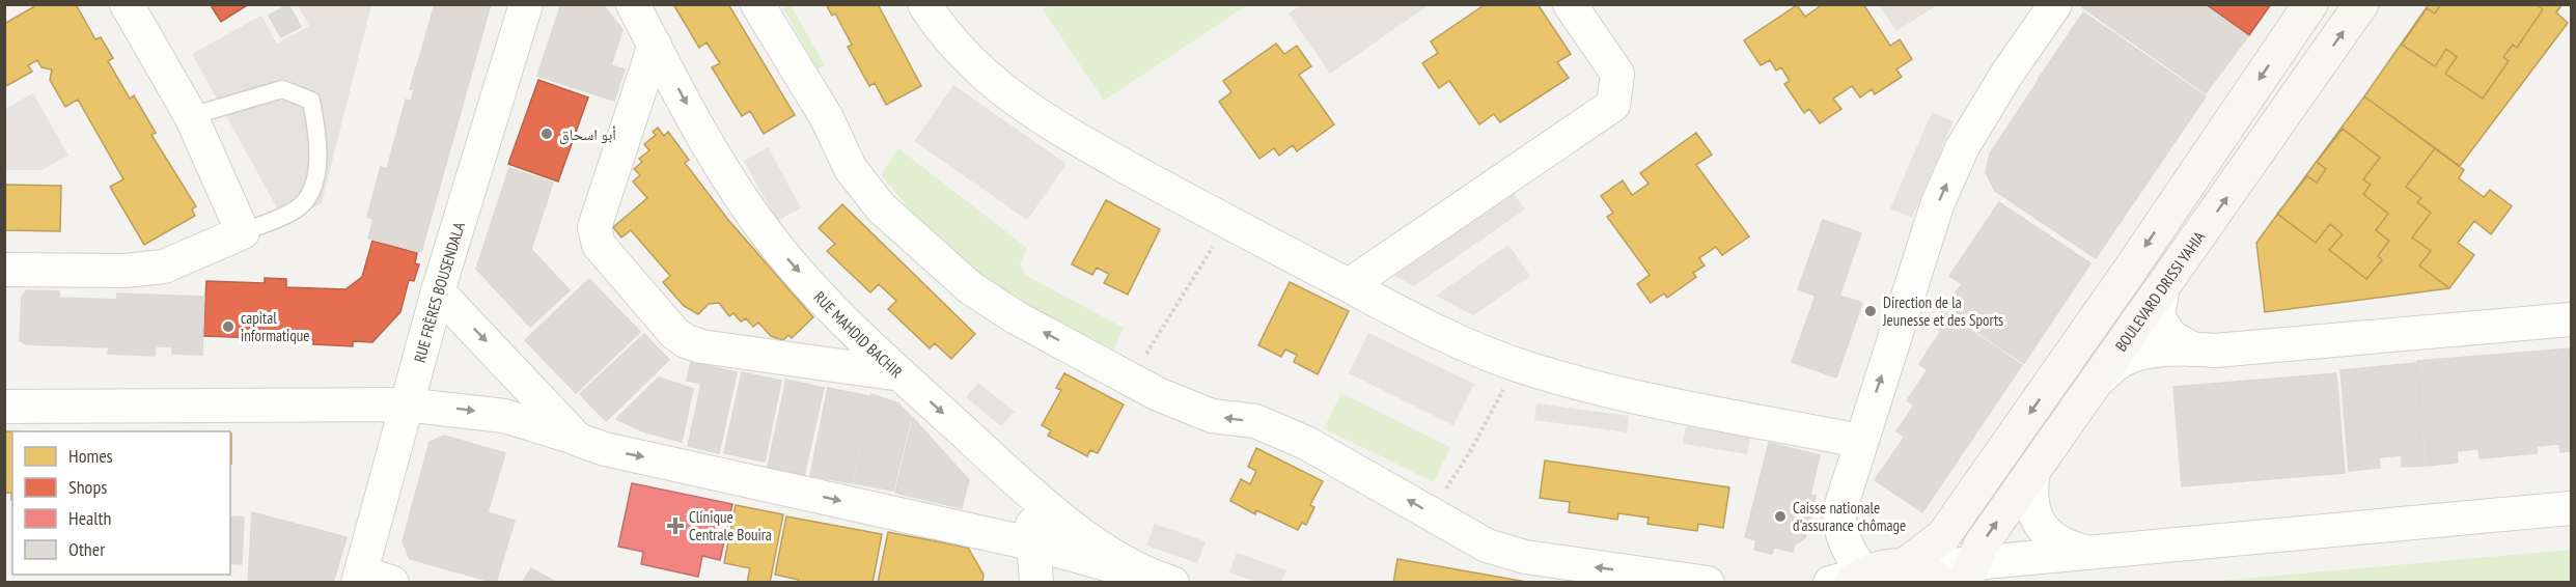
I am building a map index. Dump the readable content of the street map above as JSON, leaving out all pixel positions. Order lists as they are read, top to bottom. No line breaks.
{"streets":{"main road":["BOULEVARD DRISSI YAHIA"],"street":["RUE FRÈRES BOUSENDALA","RUE MAHDID BACHIR"]},"places":{"other":["أبو اسحاق","Direction de la Jeunesse et des Sports","capital informatique","Caisse nationale d'assurance chômage"],"health":["Clinique Centrale Bouira"]},"legend":["Homes","Shops","Health","Other"]}
